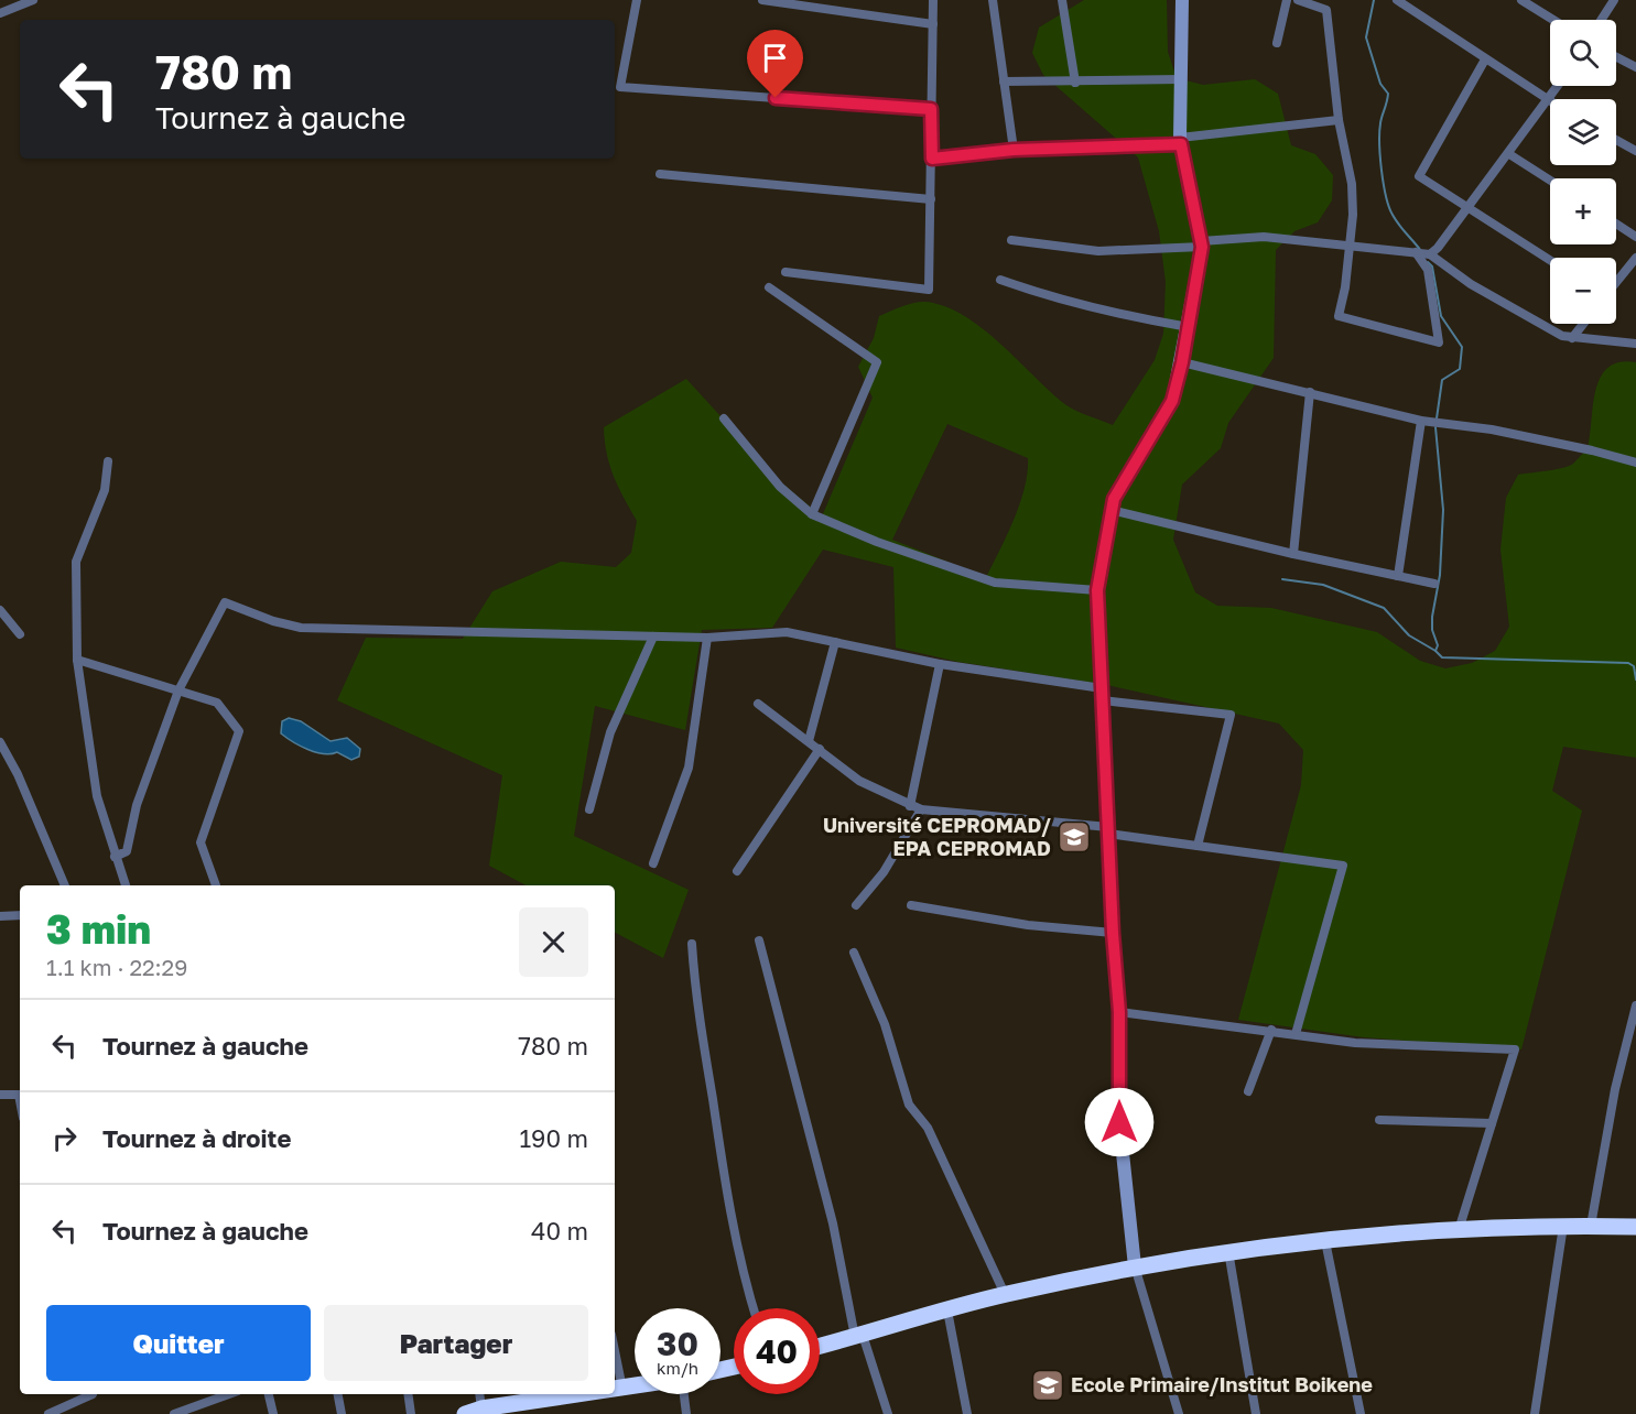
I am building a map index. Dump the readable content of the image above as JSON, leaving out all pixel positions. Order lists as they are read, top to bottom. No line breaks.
{"places":{"school or university":["Université CEPROMAD/ EPA CEPROMAD","Ecole Primaire/Institut Boikene"]},"page":{"map_buttons":["+","−"],"turn":["780 m","Tournez à gauche"],"heading":["3 min","1.1 km · 22:29"],"list":[{"name":"Tournez à gauche","value":"780 m"},{"name":"Tournez à droite","value":"190 m"},{"name":"Tournez à gauche","value":"40 m"}],"buttons":["Quitter","Partager"],"speed":"30 km/h","limit":"40"}}
